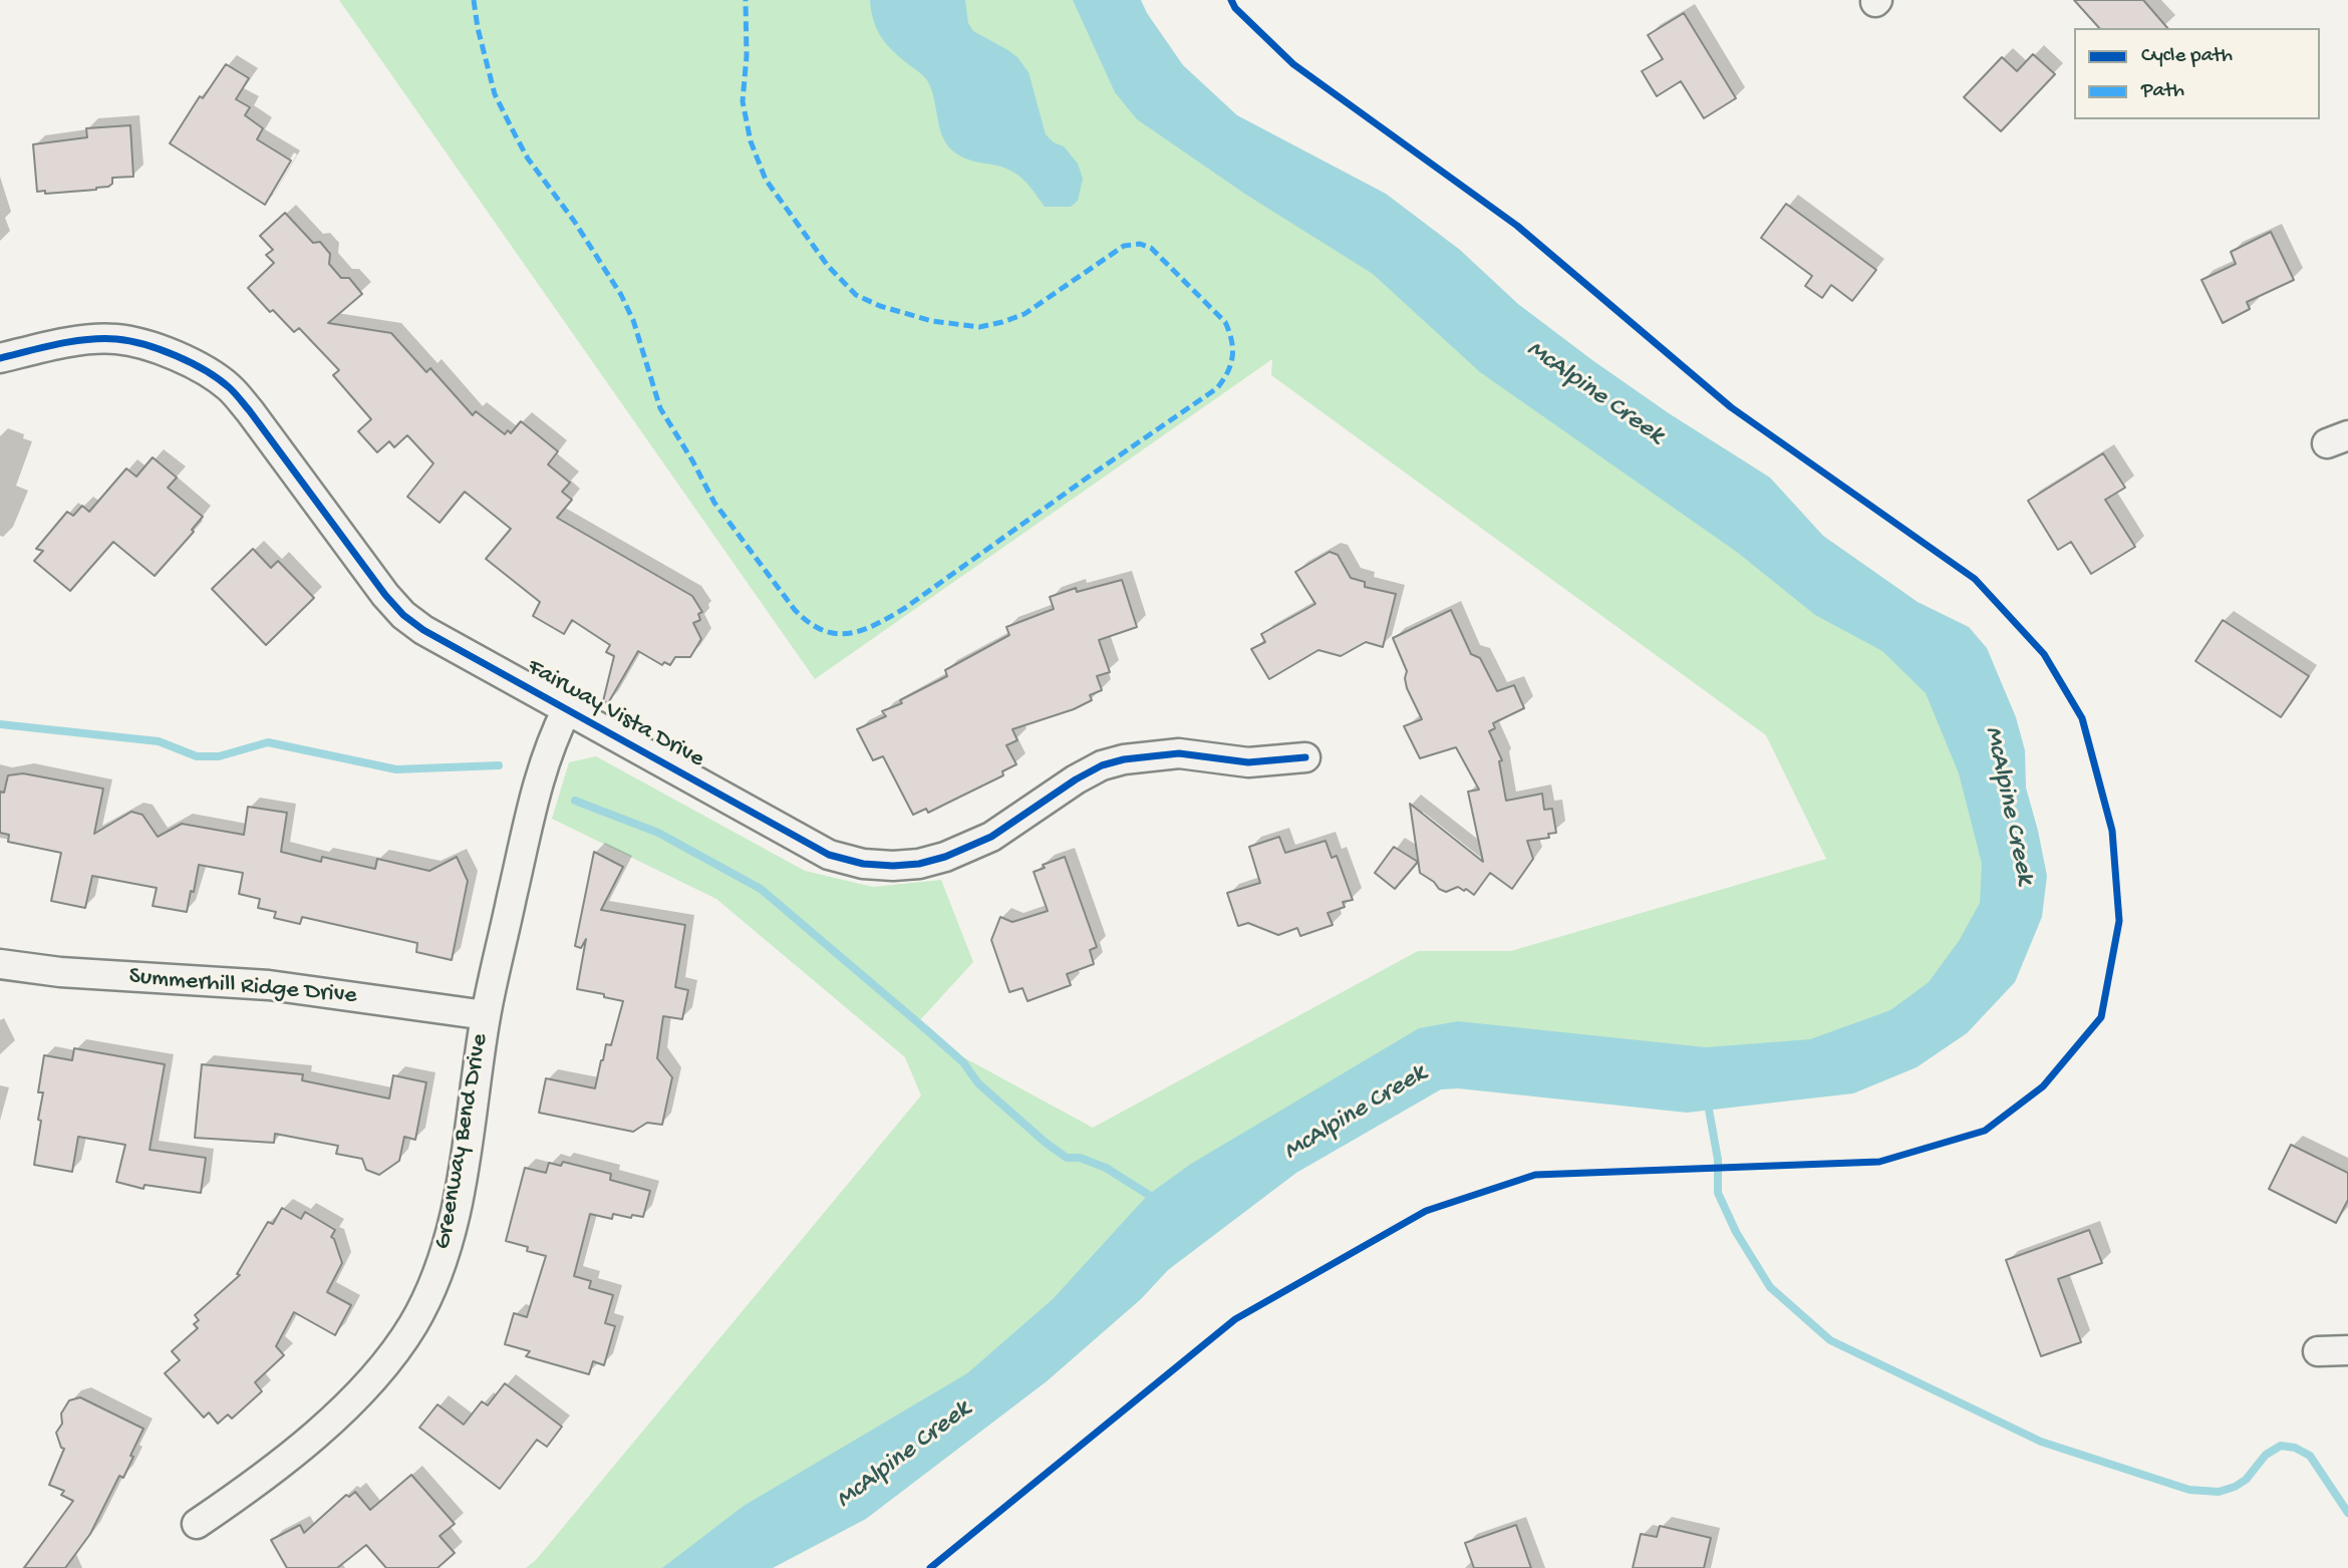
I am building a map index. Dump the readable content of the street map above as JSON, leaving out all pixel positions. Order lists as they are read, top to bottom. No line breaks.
{"streets":{"street":["Fairway Vista Drive","Summerhill Ridge Drive","Greenway Bend Drive"]},"crossings":[["Fairway Vista Drive","Greenway Bend Drive"],["Summerhill Ridge Drive","Greenway Bend Drive"]],"water":["McAlpine Creek"],"legend":["Cycle path","Path"]}
